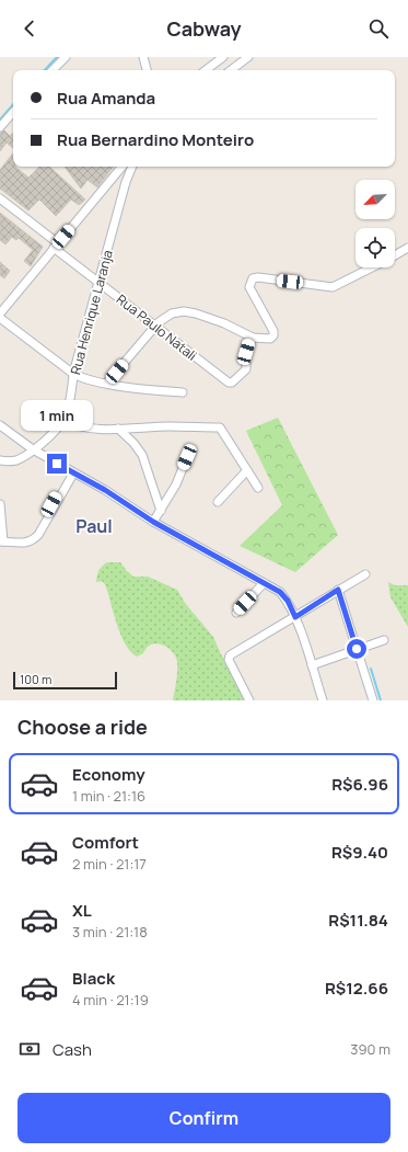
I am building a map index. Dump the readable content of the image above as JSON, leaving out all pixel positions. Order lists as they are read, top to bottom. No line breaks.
{"streets":{"street":["Rua Henrique Laranja","Rua Paulo Natali"]},"crossings":[["Rua Henrique Laranja","Rua Paulo Natali"]],"districts":["Paul"],"scale_bar":"100 m","north":"bottom left","page":{"header":"Cabway","banner":["Rua Amanda","Rua Bernardino Monteiro"],"bubble":"1 min","scale":"100 m","heading":"Choose a ride","list":[{"name":"Economy","note":"1 min · 21:16","value":"R$6.96"},{"name":"Comfort","note":"2 min · 21:17","value":"R$9.40"},{"name":"XL","note":"3 min · 21:18","value":"R$11.84"},{"name":"Black","note":"4 min · 21:19","value":"R$12.66"}],"pay":["Cash","390 m"],"buttons":"Confirm"}}
